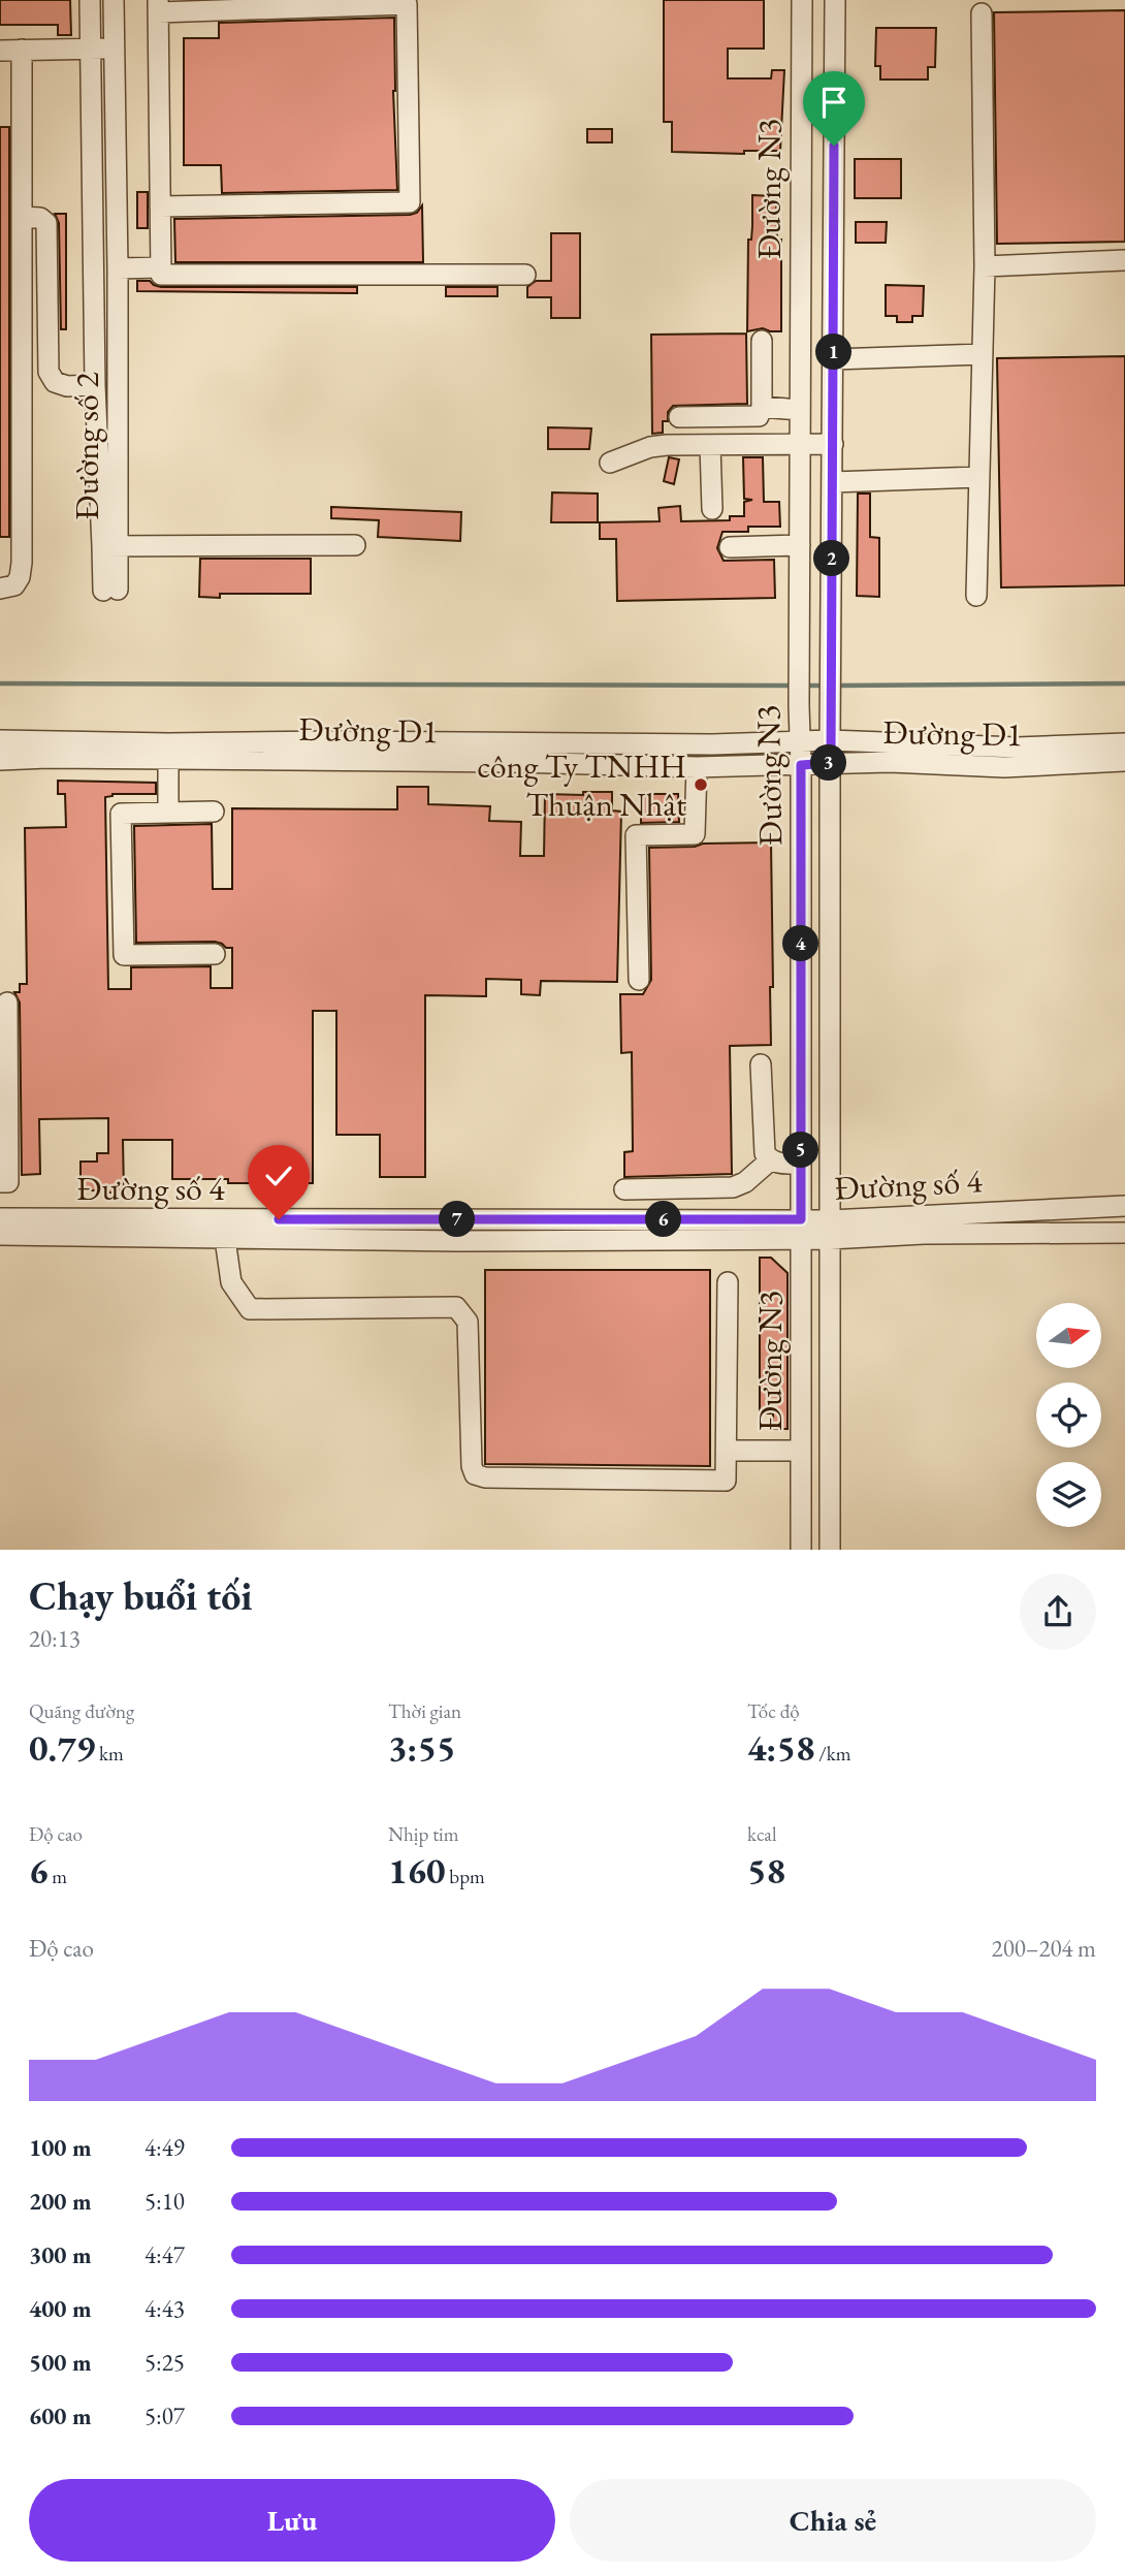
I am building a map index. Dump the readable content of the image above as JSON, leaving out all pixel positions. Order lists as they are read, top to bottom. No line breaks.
{"streets":{"street":["Đường N3","Đường số 2","Đường D1","Đường số 4"]},"crossings":[["Đường N3","Đường D1"],["Đường N3","Đường số 4"]],"places":["công Ty TNHH Thuận Nhật"],"north":"right","page":{"pins":["1","2","3","4","5","6","7"],"heading":["Chạy buổi tối","20:13"],"stats":[["Quãng đường","0.79 km"],["Thời gian","3:55"],["Tốc độ","4:58 /km"],["Độ cao","6 m"],["Nhịp tim","160 bpm"],["kcal","58"]],"chart":["Độ cao","200–204 m"],"list":[{"name":"100 m","note":"4:49"},{"name":"200 m","note":"5:10"},{"name":"300 m","note":"4:47"},{"name":"400 m","note":"4:43"},{"name":"500 m","note":"5:25"},{"name":"600 m","note":"5:07"}],"buttons":["Lưu","Chia sẻ"]}}
